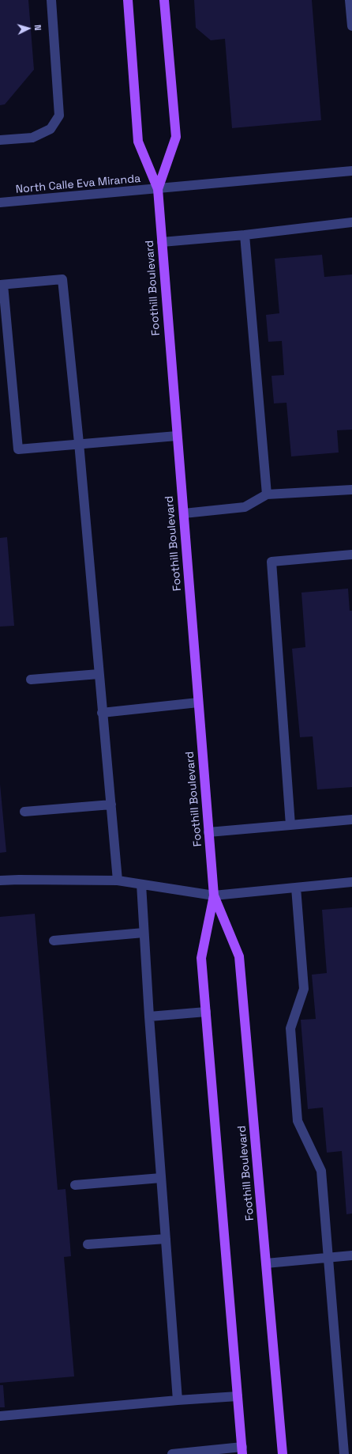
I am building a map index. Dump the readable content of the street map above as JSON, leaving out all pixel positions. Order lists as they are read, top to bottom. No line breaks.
{"streets":{"main road":["Foothill Boulevard"],"street":["North Calle Eva Miranda"]},"crossings":[["North Calle Eva Miranda","Foothill Boulevard"]],"north":"right"}
